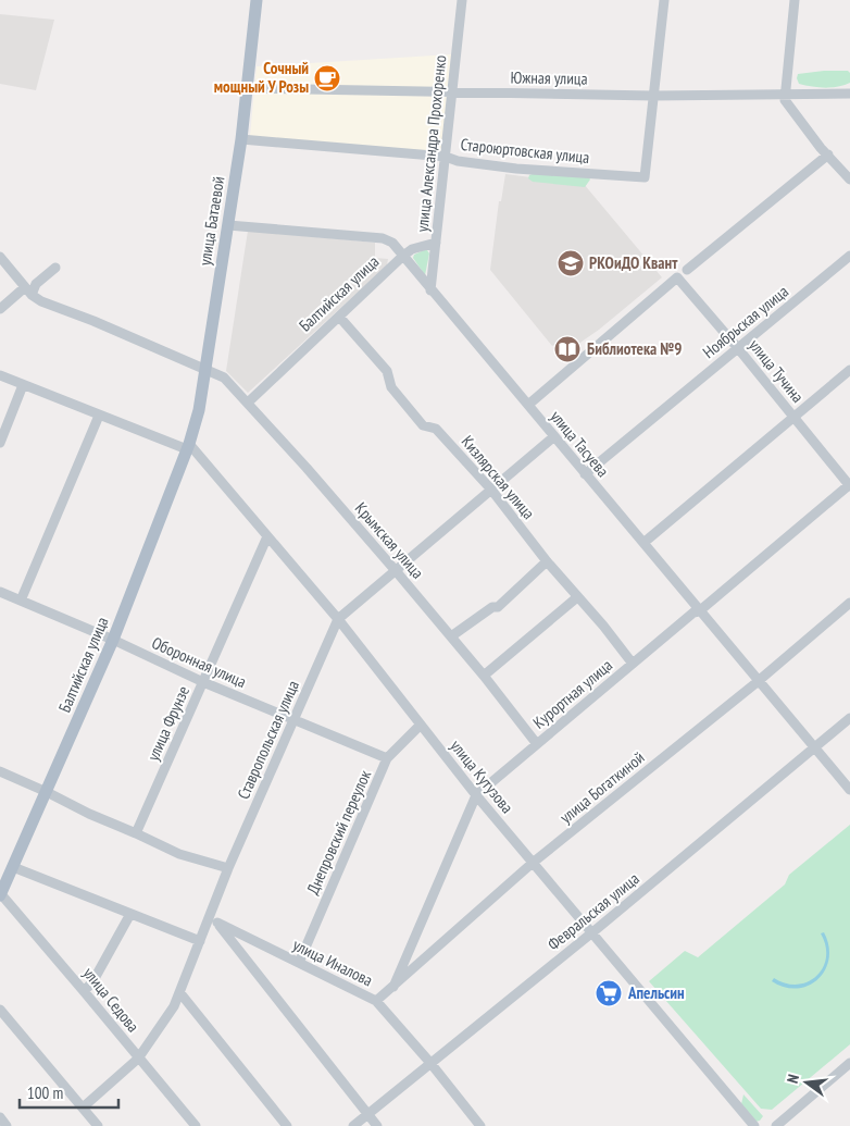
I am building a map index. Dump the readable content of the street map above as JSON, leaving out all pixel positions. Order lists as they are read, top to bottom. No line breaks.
{"streets":{"main road":["улица Батаевой","Балтийская улица"],"street":["Южная улица","улица Александра Прохоренко","Староюртовская улица","Ноябрьская улица","улица Тучина","улица Тасуева","Кизлярская улица","Крымская улица","Оборонная улица","Курортная улица","улица Фрунзе","Ставропольская улица","улица Кутузова","улица Богаткиной","Днепровский переулок","Февральская улица","улица Иналова","улица Седова"]},"crossings":[["Южная улица","улица Александра Прохоренко"],["Южная улица","Староюртовская улица"],["Южная улица","улица Батаевой"],["улица Александра Прохоренко","Староюртовская улица"],["улица Александра Прохоренко","Балтийская улица"],["улица Александра Прохоренко","улица Тасуева"],["Староюртовская улица","улица Батаевой"],["улица Батаевой","Балтийская улица"],["улица Батаевой","улица Тасуева"],["улица Батаевой","Крымская улица"],["улица Батаевой","улица Кутузова"],["Балтийская улица","улица Тасуева"],["Балтийская улица","Кизлярская улица"],["Балтийская улица","Крымская улица"],["Балтийская улица","Оборонная улица"],["Балтийская улица","улица Кутузова"],["Балтийская улица","улица Седова"],["Ноябрьская улица","улица Тучина"],["Ноябрьская улица","улица Тасуева"],["улица Тучина","улица Тасуева"],["улица Тучина","Курортная улица"],["улица Тасуева","Курортная улица"],["улица Тасуева","Ставропольская улица"],["улица Тасуева","улица Богаткиной"],["улица Тасуева","Февральская улица"],["Кизлярская улица","Курортная улица"],["Кизлярская улица","Ставропольская улица"],["Крымская улица","Курортная улица"],["Крымская улица","Ставропольская улица"],["Оборонная улица","улица Фрунзе"],["Оборонная улица","Ставропольская улица"],["Оборонная улица","Днепровский переулок"],["Курортная улица","улица Кутузова"],["Курортная улица","улица Богаткиной"],["улица Фрунзе","улица Кутузова"],["Ставропольская улица","улица Кутузова"],["Ставропольская улица","улица Иналова"],["Ставропольская улица","улица Седова"],["улица Кутузова","улица Богаткиной"],["улица Кутузова","Днепровский переулок"],["улица Кутузова","Февральская улица"],["улица Богаткиной","улица Иналова"],["Днепровский переулок","улица Иналова"],["Февральская улица","улица Иналова"]],"places":{"cafe":["Сочный мощный У Розы"],"school or university":["РКОиДО Квант"],"library":["Библиотека №9"],"supermarket":["Апельсин"]},"scale_bar":"100 m","north":"left"}
